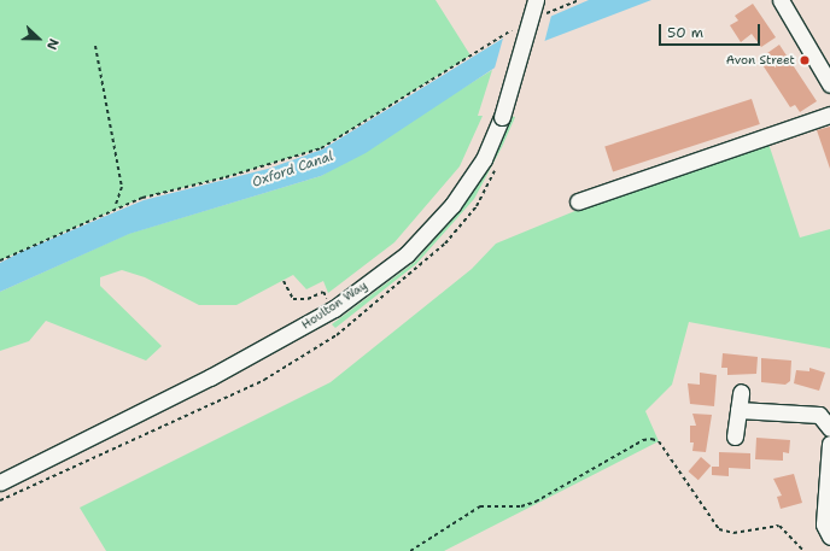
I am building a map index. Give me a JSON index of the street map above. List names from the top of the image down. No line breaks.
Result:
{"streets":{"street":["Houlton Way"]},"water":["Oxford Canal"],"places":["Avon Street"],"scale_bar":"50 m","north":"right"}
